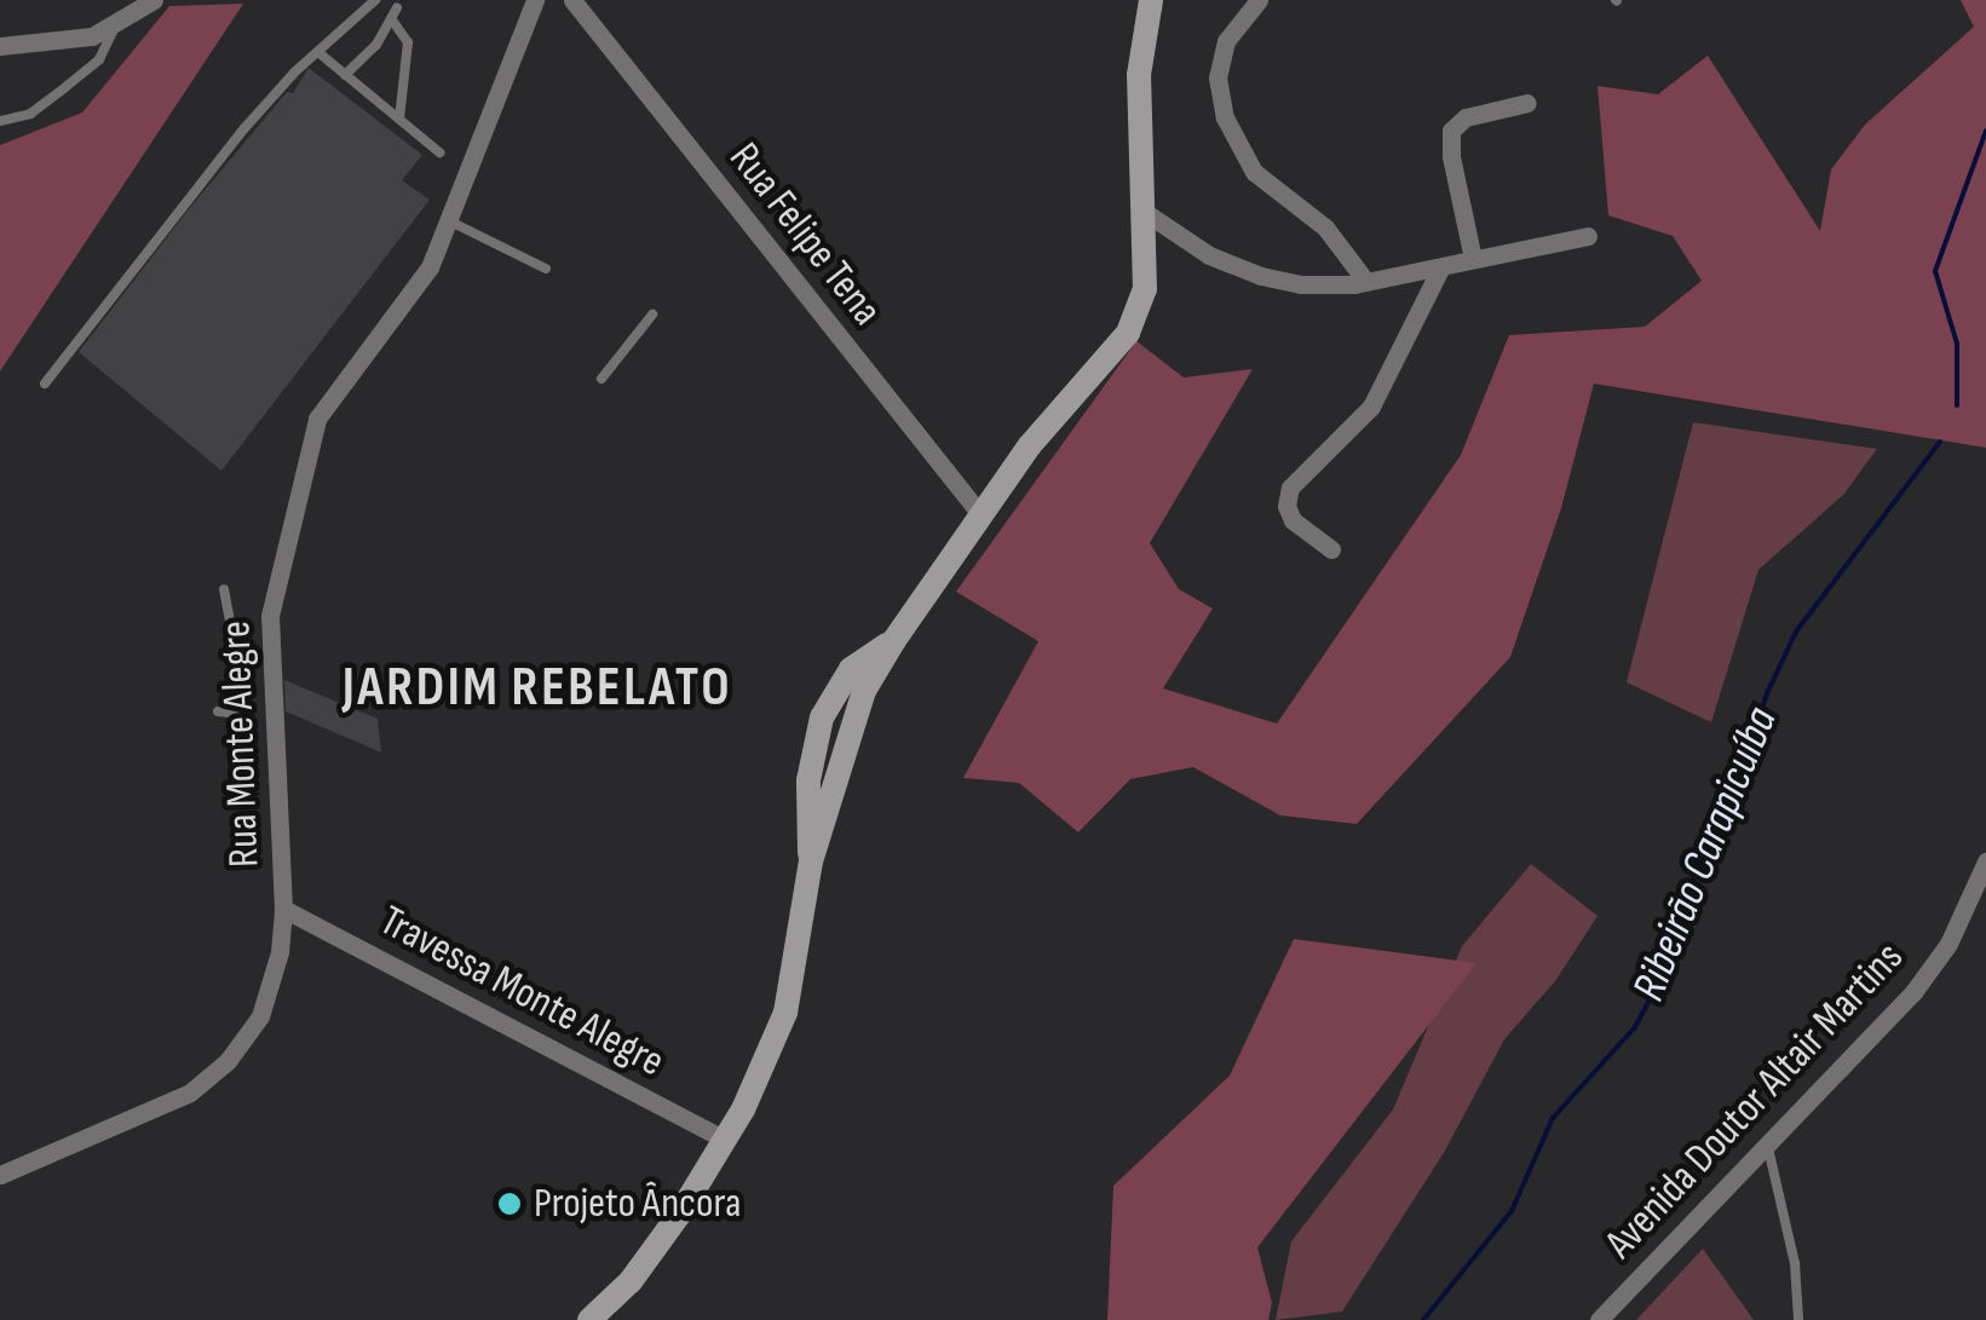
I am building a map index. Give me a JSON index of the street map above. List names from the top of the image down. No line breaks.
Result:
{"streets":{"street":["Rua Felipe Tena","Rua Monte Alegre","Travessa Monte Alegre","Avenida Doutor Altair Martins"]},"crossings":[["Rua Monte Alegre","Travessa Monte Alegre"]],"districts":["JARDIM REBELATO"],"water":["Ribeirão Carapicuíba"],"places":["Projeto Âncora"]}
